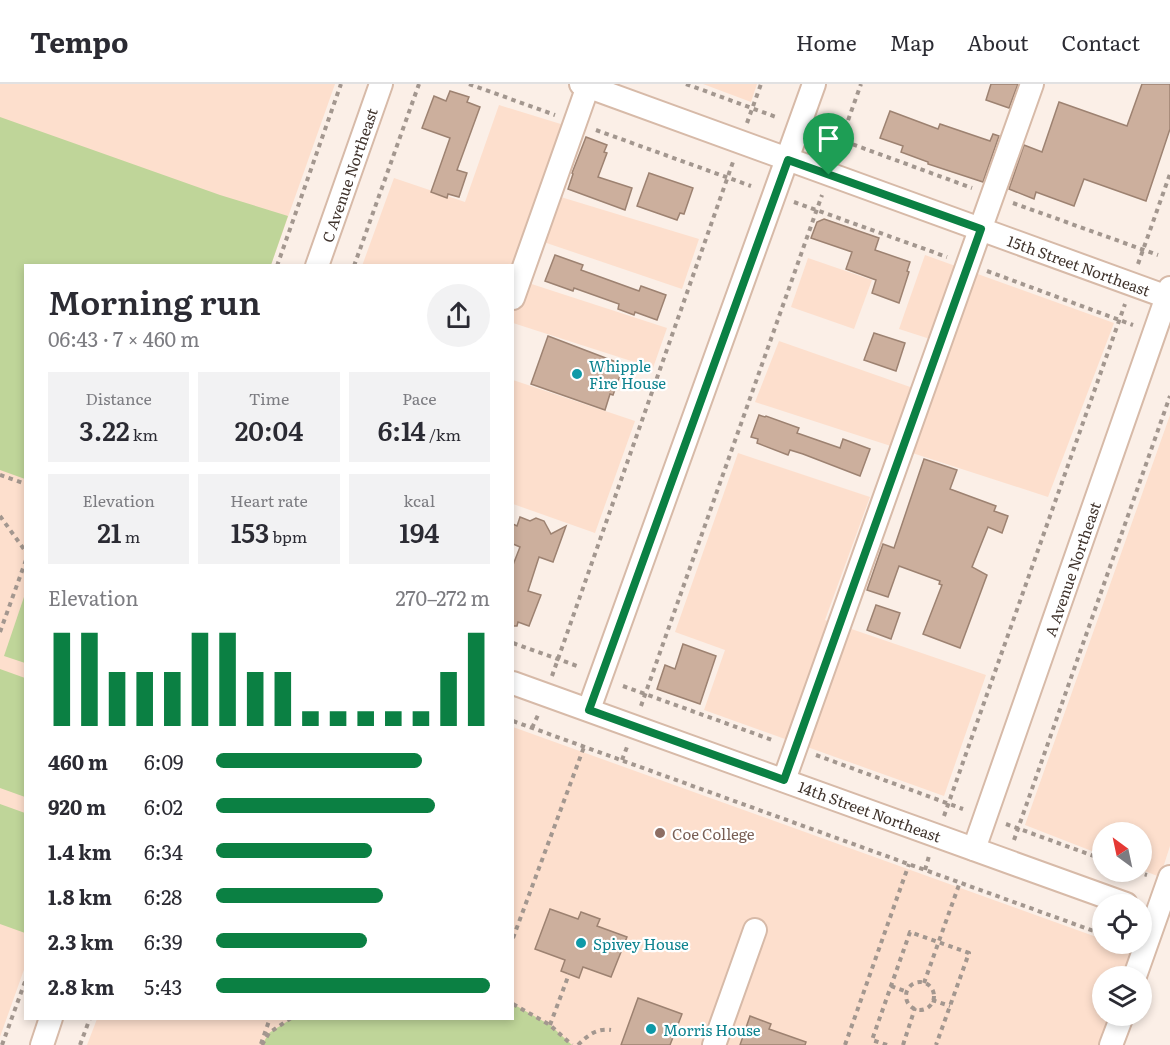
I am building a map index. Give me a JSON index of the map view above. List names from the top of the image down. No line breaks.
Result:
{"streets":{"street":["C Avenue Northeast","15th Street Northeast","A Avenue Northeast","14th Street Northeast"]},"crossings":[["15th Street Northeast","A Avenue Northeast"],["A Avenue Northeast","14th Street Northeast"]],"places":["Whipple Fire House","Coe College","Spivey House","Morris House"],"north":"top left","page":{"header":"Tempo","nav":["Home","Map","About","Contact"],"heading":["Morning run","06:43 · 7 × 460 m"],"stats":[["Distance","3.22 km"],["Time","20:04"],["Pace","6:14 /km"],["Elevation","21 m"],["Heart rate","153 bpm"],["kcal","194"]],"chart":["Elevation","270–272 m"],"list":[{"name":"460 m","note":"6:09"},{"name":"920 m","note":"6:02"},{"name":"1.4 km","note":"6:34"},{"name":"1.8 km","note":"6:28"},{"name":"2.3 km","note":"6:39"},{"name":"2.8 km","note":"5:43"}]}}
